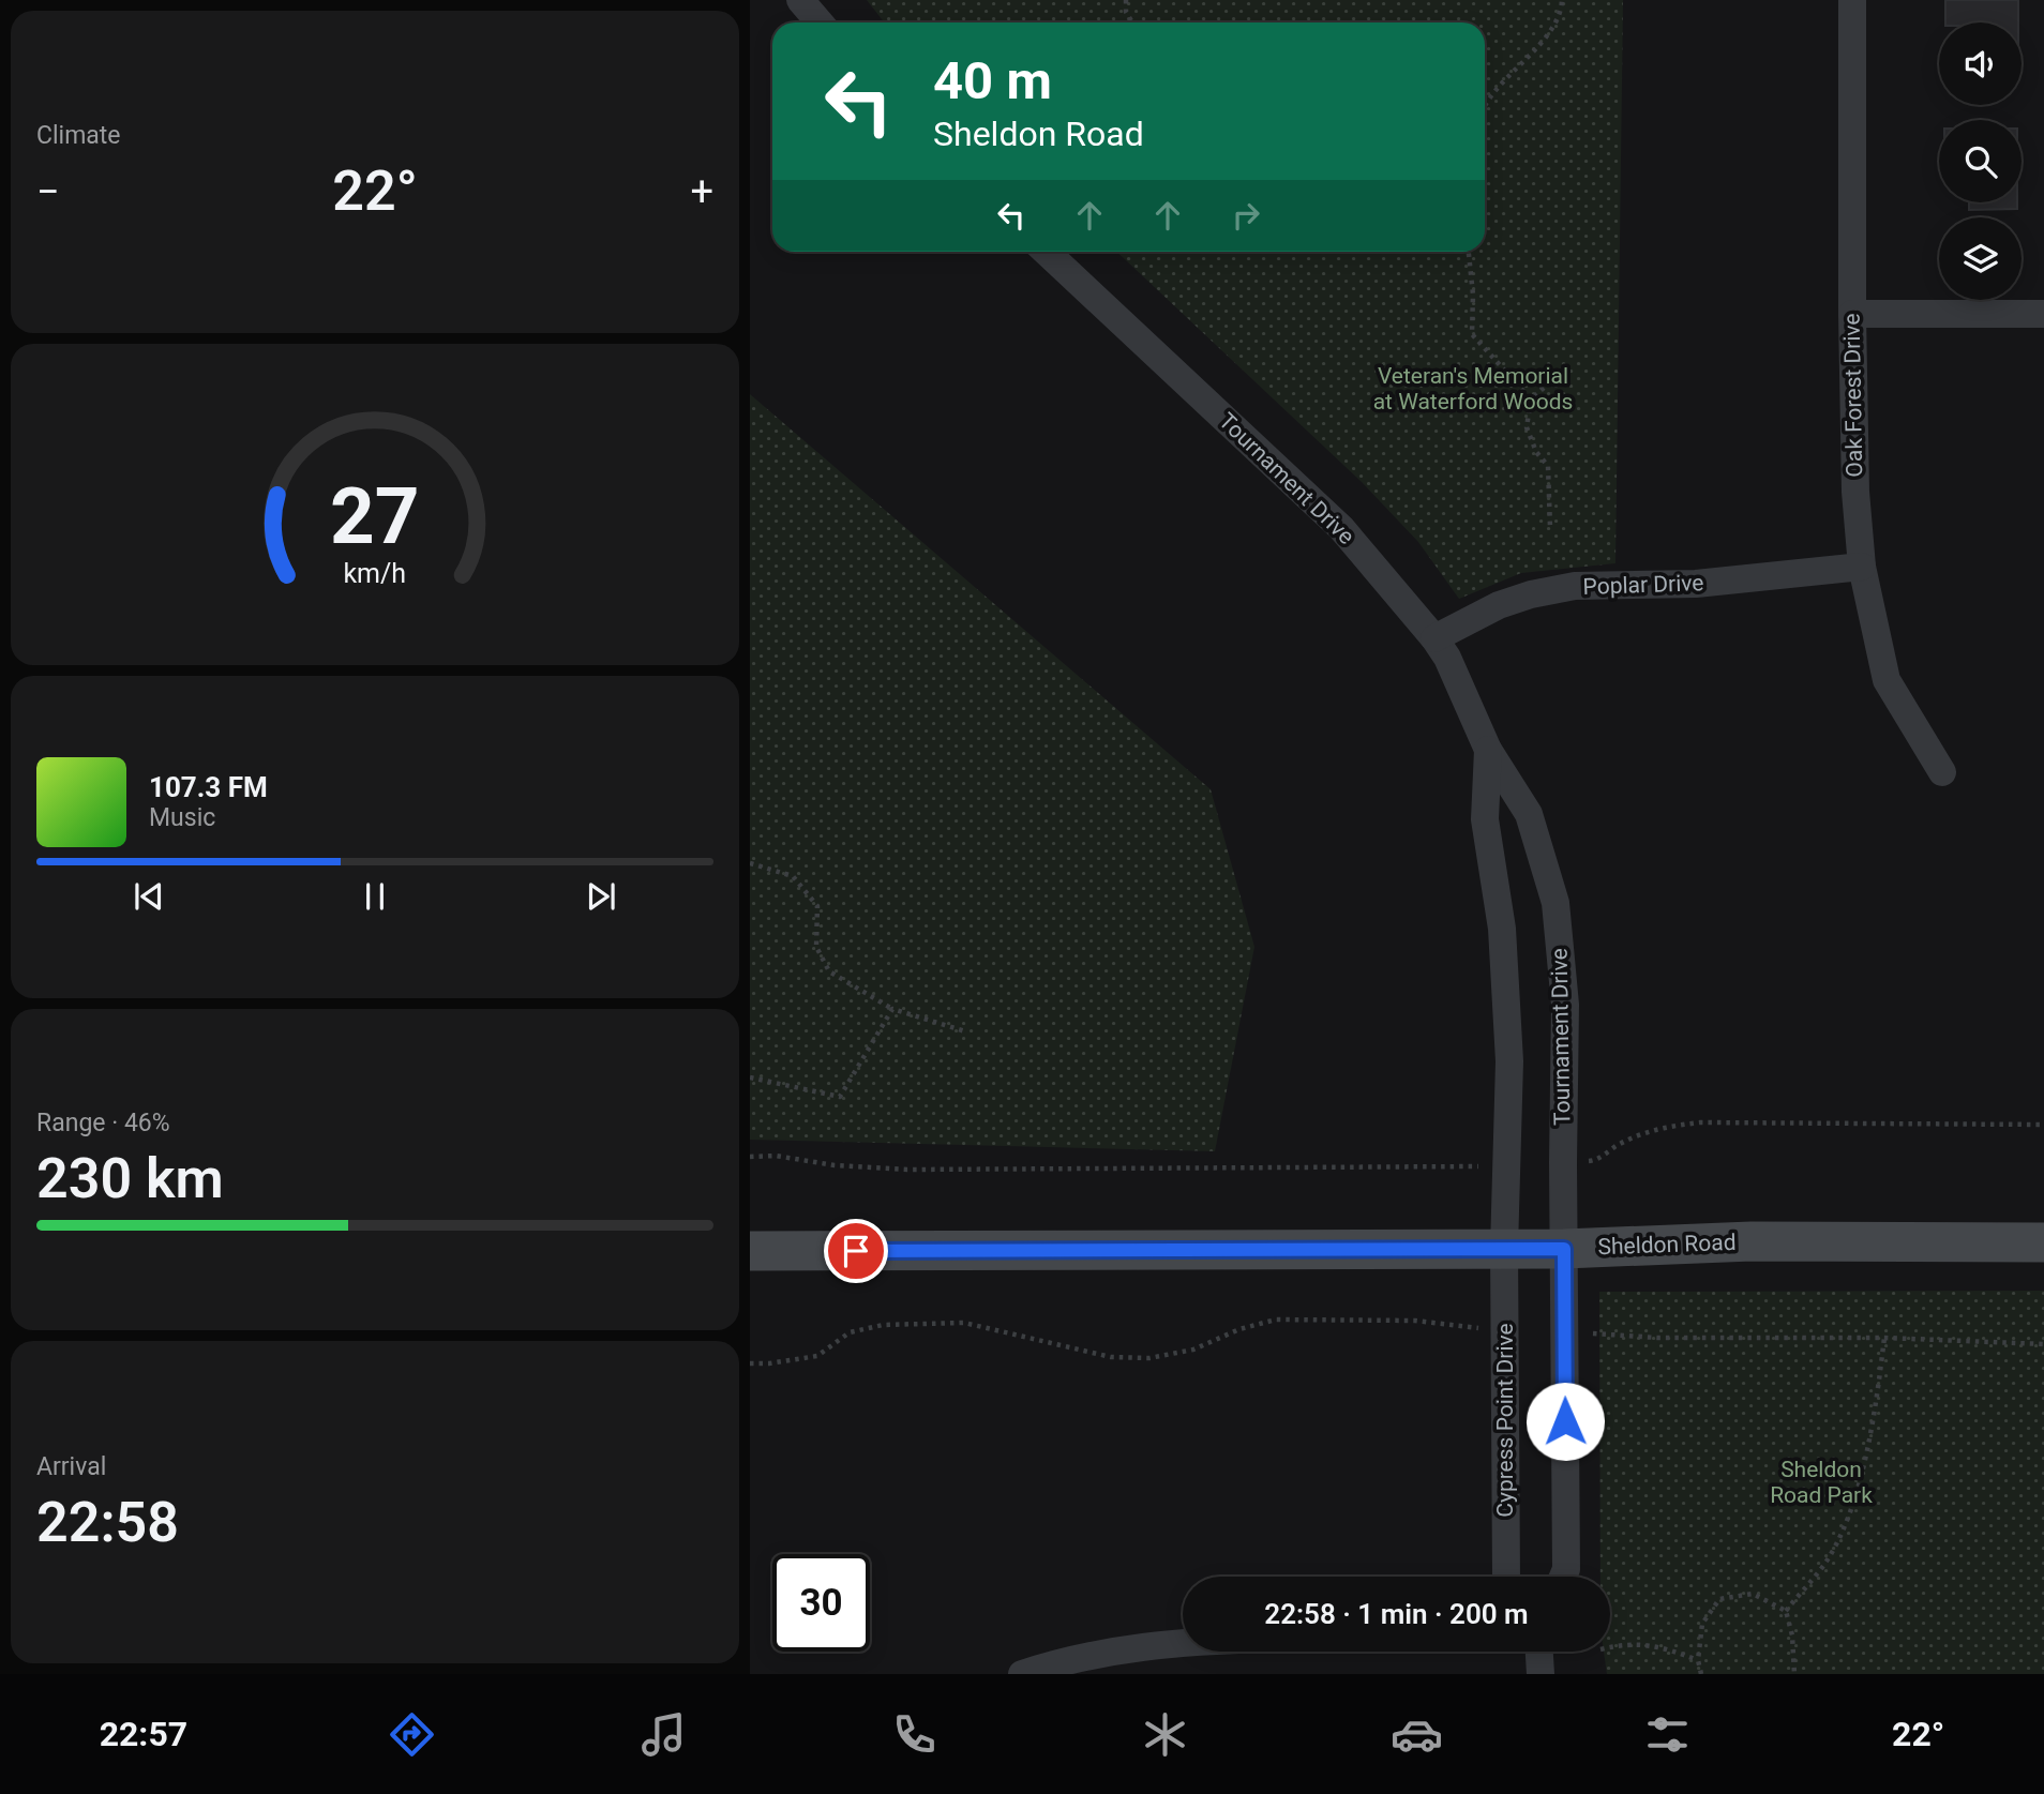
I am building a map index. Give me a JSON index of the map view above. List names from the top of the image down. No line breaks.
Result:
{"streets":{"main road":["Sheldon Road"],"street":["Oak Forest Drive","Tournament Drive","Poplar Drive","Cypress Point Drive"]},"crossings":[["Oak Forest Drive","Poplar Drive"],["Tournament Drive","Poplar Drive"],["Tournament Drive","Sheldon Road"],["Tournament Drive","Cypress Point Drive"],["Sheldon Road","Cypress Point Drive"]],"parks":["Veteran's Memorial at Waterford Woods","Sheldon Road Park"],"page":{"tile":["Climate",["Range · 46%","230 km"],["Arrival","22:58"]],"turn":["40 m","Sheldon Road"],"heat":["−","22°","+"],"song":["107.3 FM","Music"],"limit":"30","trip":"22:58 · 1 min · 200 m","tabs":["22:57","22°"],"gauge":["27","km/h"]}}
